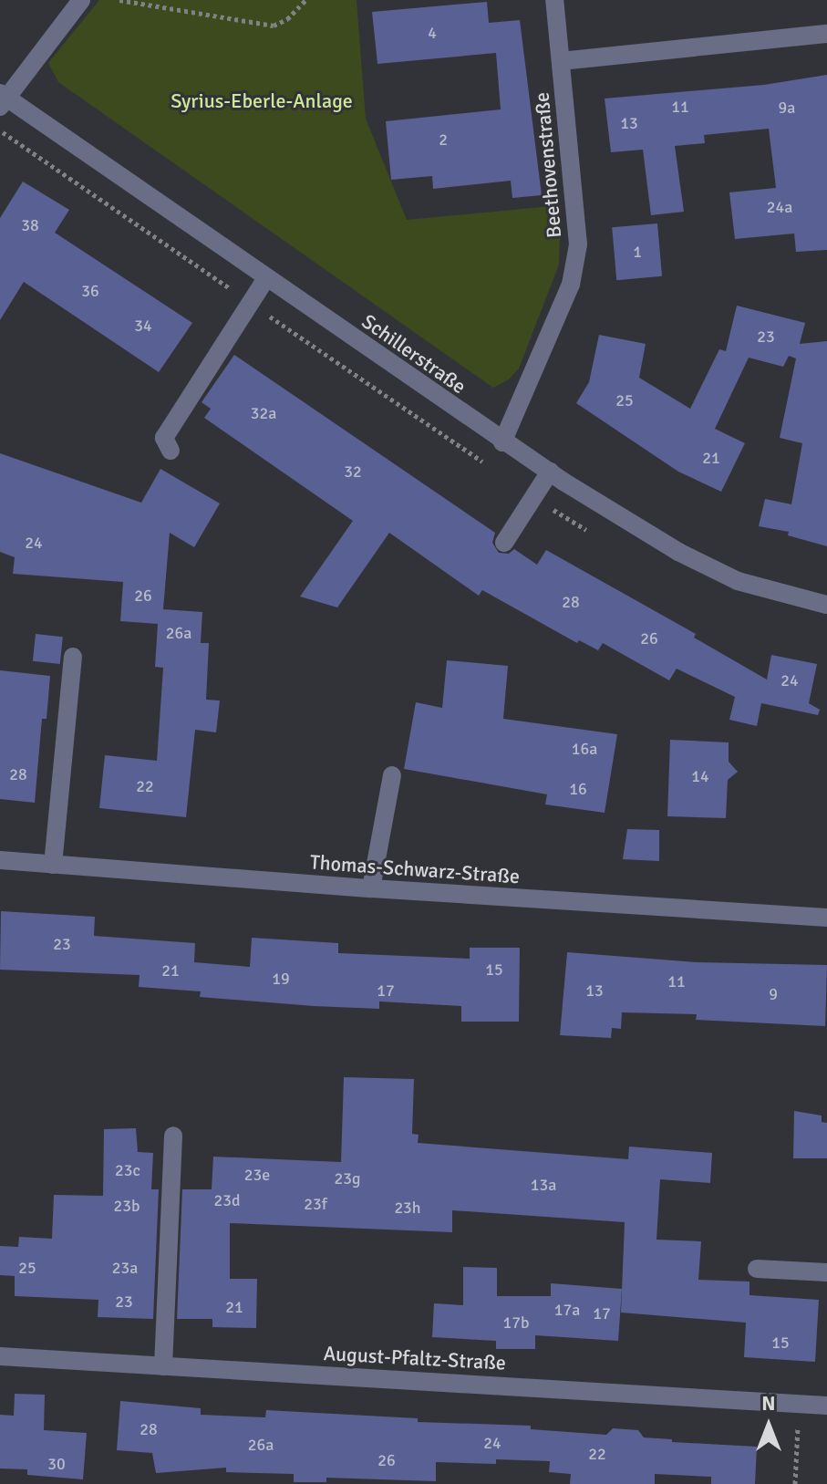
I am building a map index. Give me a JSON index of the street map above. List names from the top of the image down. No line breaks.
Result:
{"streets":{"street":["Beethovenstraße","Schillerstraße","Thomas-Schwarz-Straße","August-Pfaltz-Straße"]},"crossings":[["Beethovenstraße","Schillerstraße"]],"parks":["Syrius-Eberle-Anlage"],"house_numbers":["4","11","9a","13","2","24a","38","1","36","34","23","25","32a","21","32","24","26","28","26a","26","24","16a","28","14","22","16","23","15","21","19","11","17","13","9","23c","23e","23g","13a","23d","23f","23b","23h","25","23a","23","21","17a","17","17b","15","28","24","26a","22","26","30"],"north":"top"}
